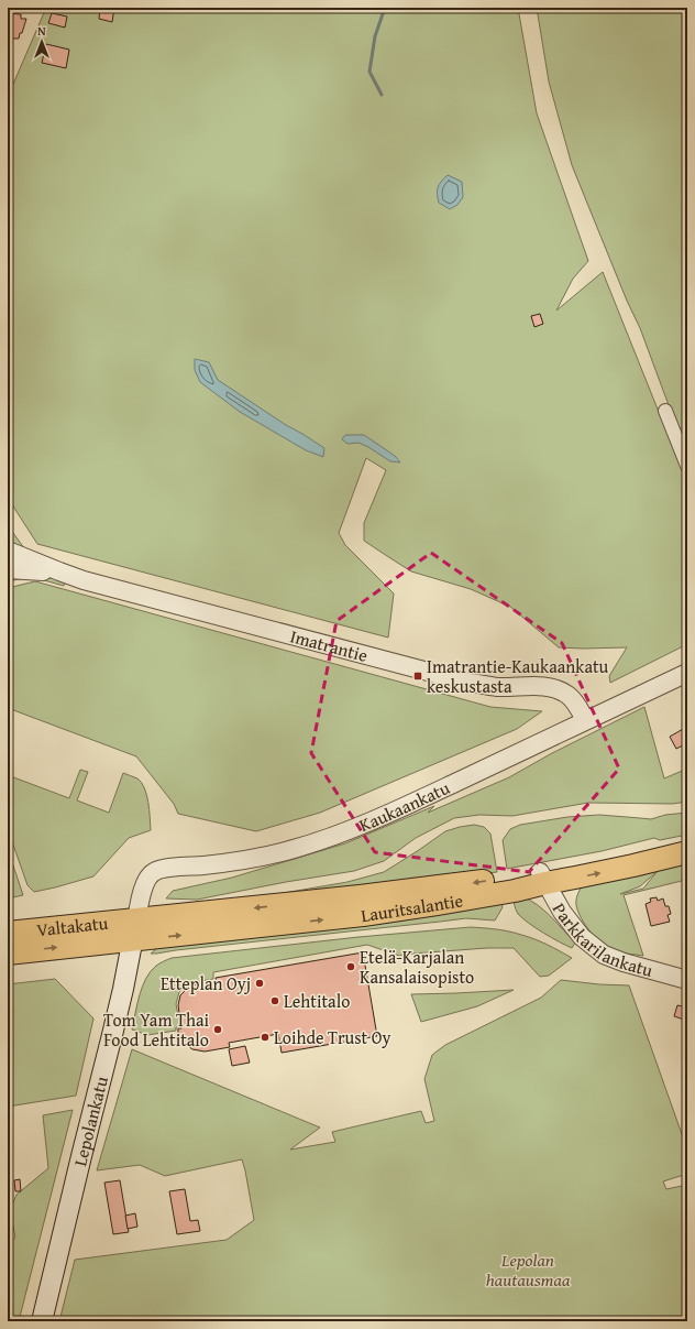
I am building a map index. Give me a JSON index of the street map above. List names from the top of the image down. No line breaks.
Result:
{"streets":{"main road":["Lauritsalantie","Valtakatu","Lepolankatu"],"street":["Imatrantie","Kaukaankatu","Parkkarilankatu"]},"crossings":[["Imatrantie","Kaukaankatu"],["Kaukaankatu","Lauritsalantie"],["Kaukaankatu","Valtakatu"],["Kaukaankatu","Lepolankatu"],["Lauritsalantie","Valtakatu"],["Lauritsalantie","Parkkarilankatu"],["Lauritsalantie","Lepolankatu"],["Valtakatu","Lepolankatu"]],"parks":["Lepolan hautausmaa"],"places":{"transit":["Imatrantie-Kaukaankatu keskustasta"],"other":["Etelä-Karjalan Kansalaisopisto","Etteplan Oyj","Lehtitalo","Tom Yam Thai Food Lehtitalo","Loihde Trust Oy"]},"north":"top"}
